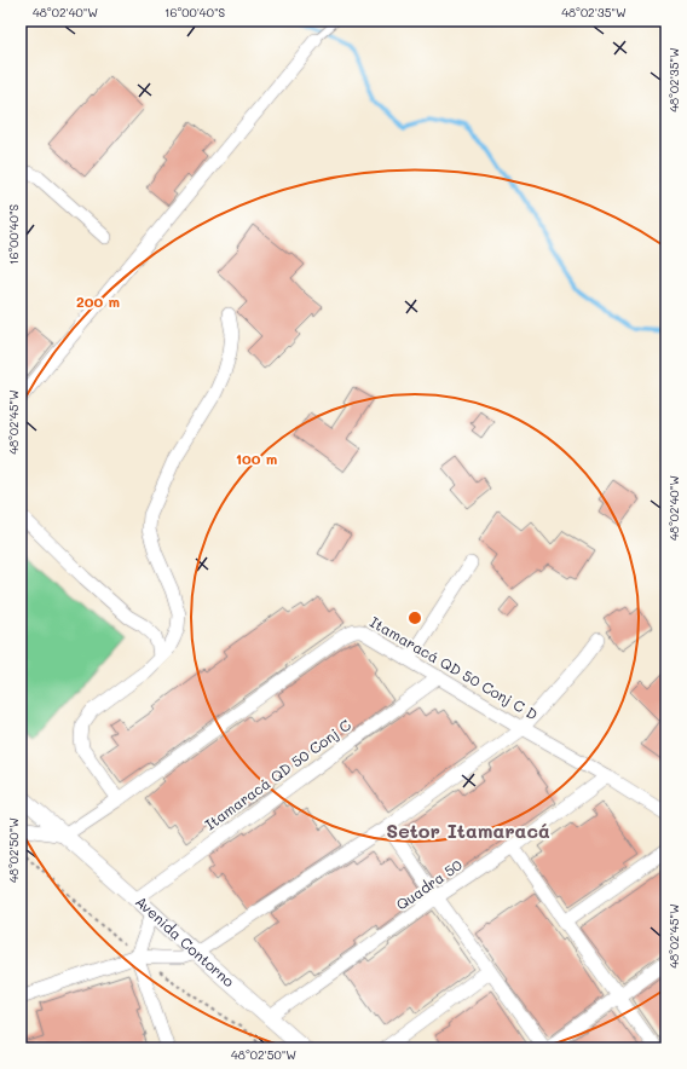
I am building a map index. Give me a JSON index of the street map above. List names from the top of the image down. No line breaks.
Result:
{"streets":{"street":["Itamaracá QD 50 Conj C D","Itamaracá QD 50 Conj C","Quadra 50","Avenida Contorno"]},"crossings":[["Itamaracá QD 50 Conj C D","Itamaracá QD 50 Conj C"],["Itamaracá QD 50 Conj C D","Quadra 50"],["Itamaracá QD 50 Conj C D","Avenida Contorno"],["Itamaracá QD 50 Conj C","Avenida Contorno"],["Quadra 50","Avenida Contorno"]],"districts":["Setor Itamaracá"],"coordinates":["48°02'40\"W","16°00'40\"S","48°02'35\"W","48°02'45\"W","48°02'50\"W"],"rings":["200 m","100 m"]}
